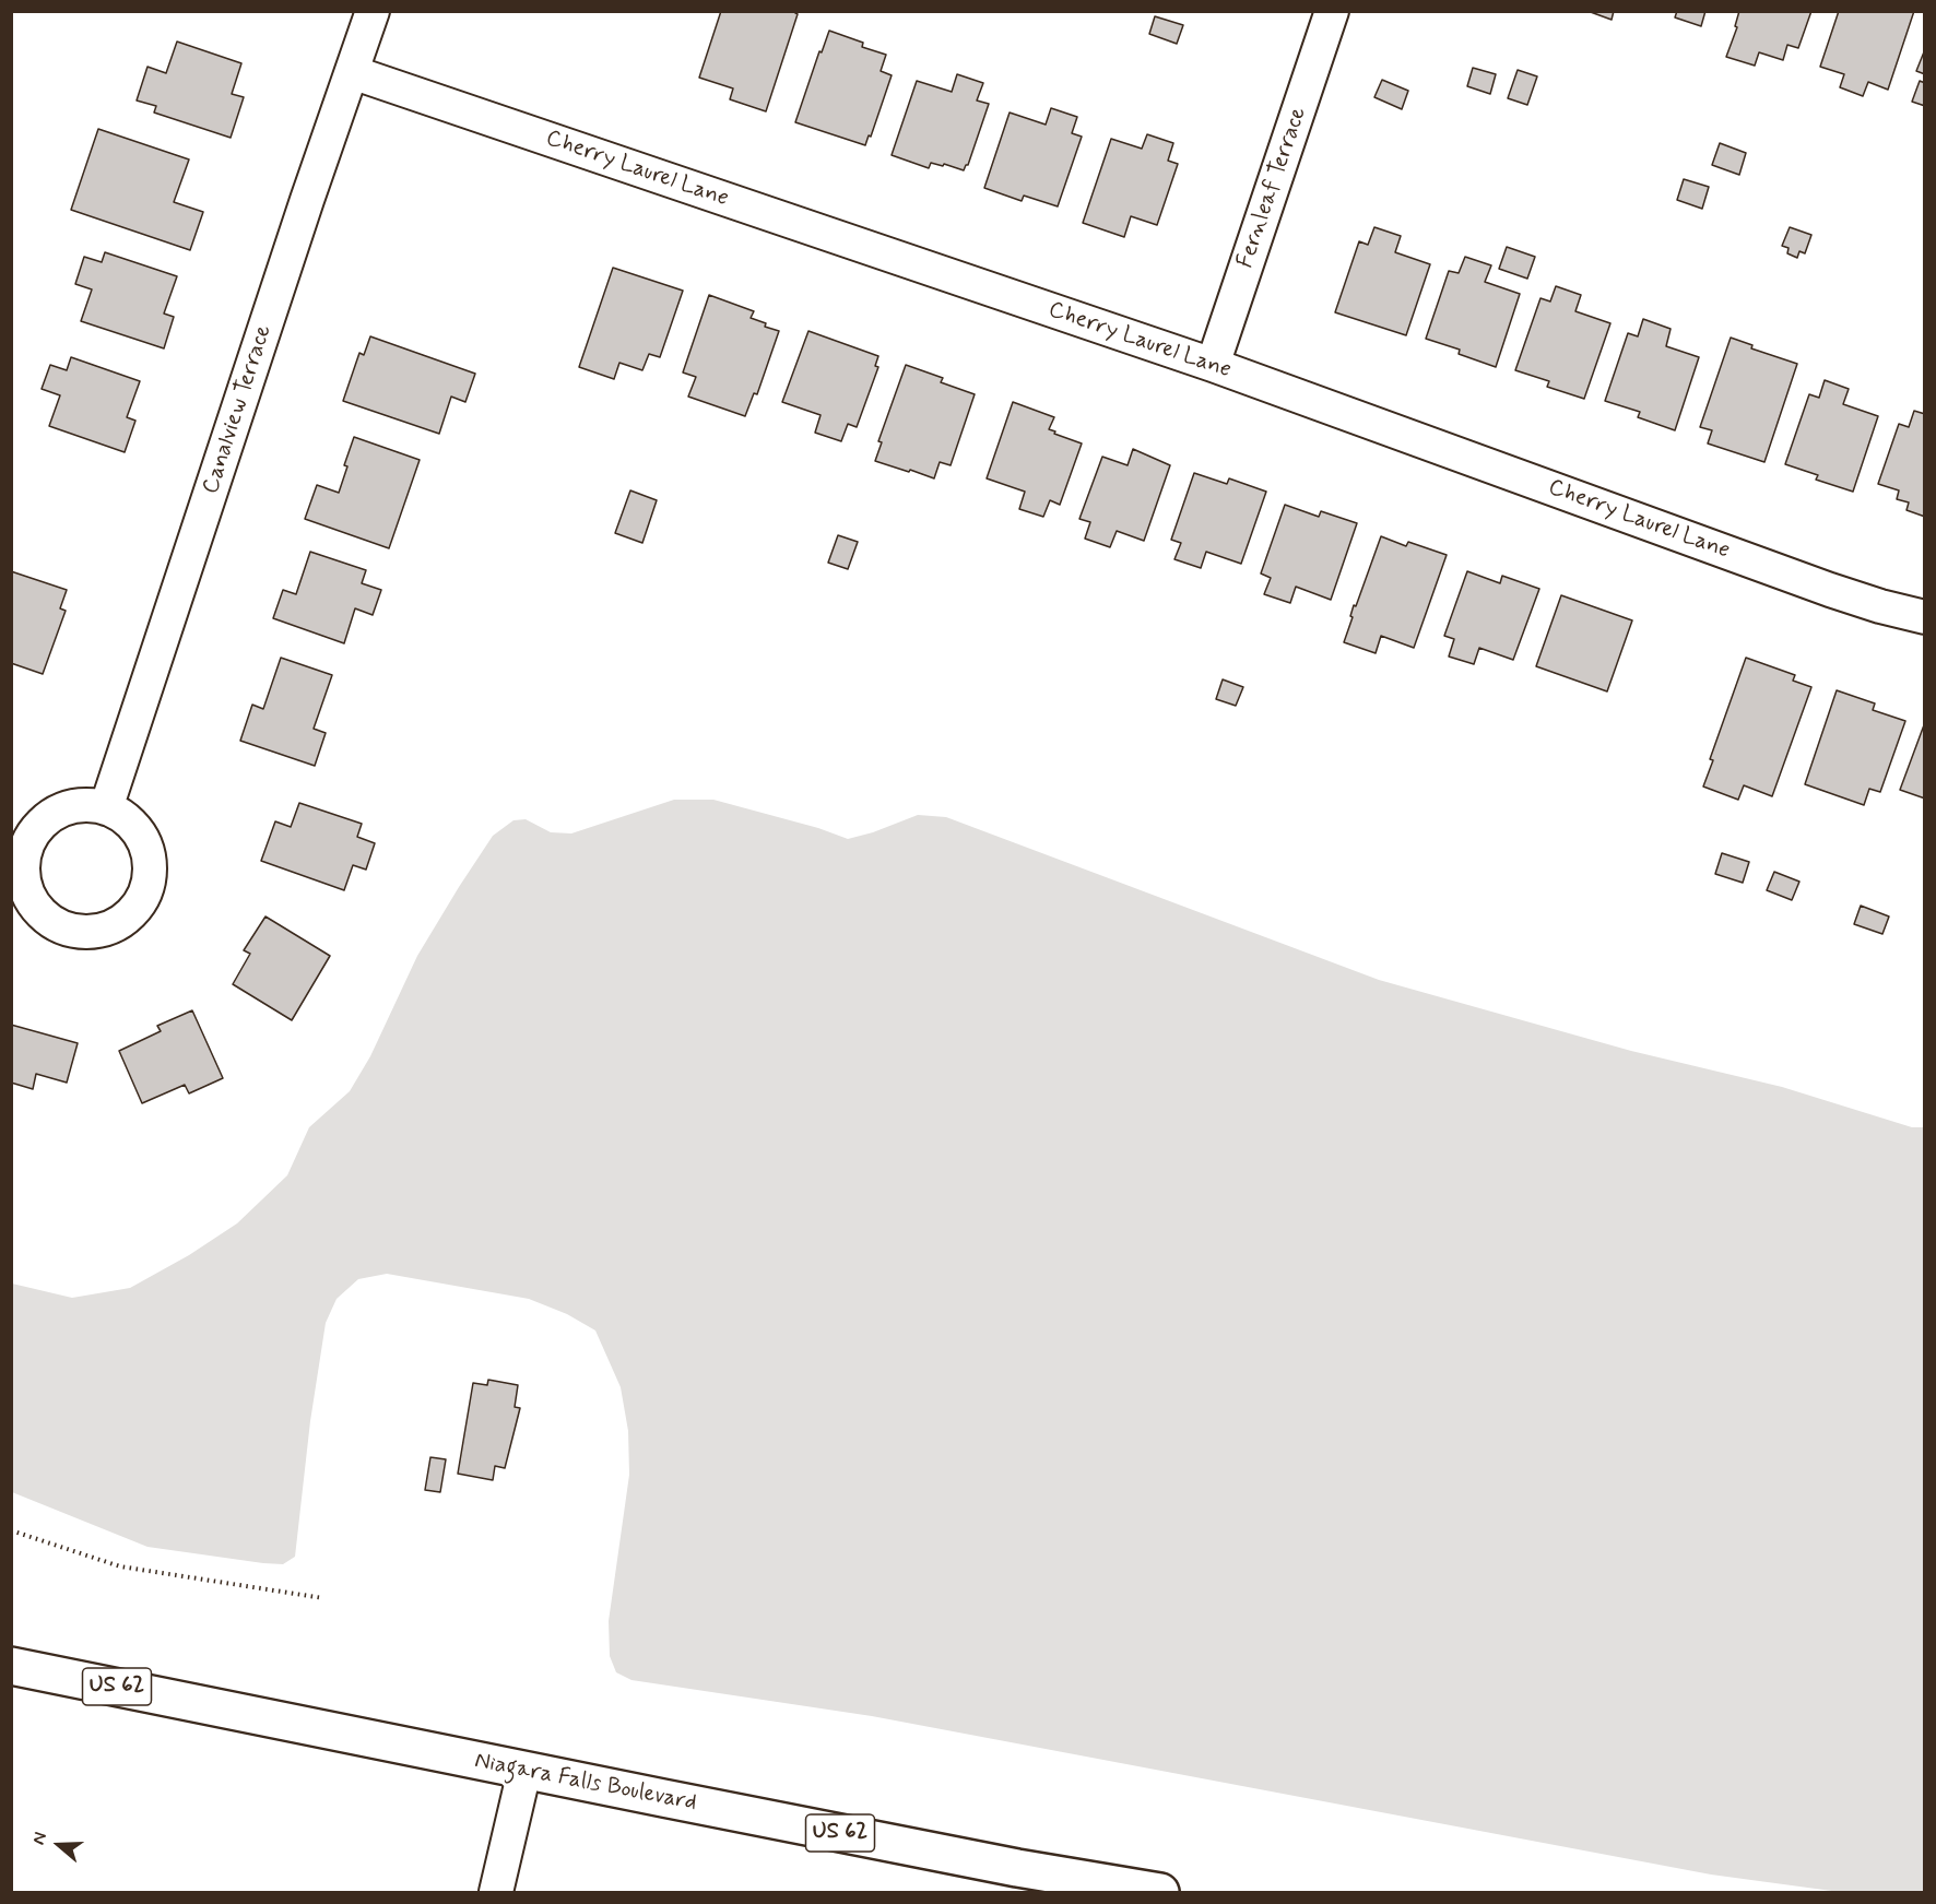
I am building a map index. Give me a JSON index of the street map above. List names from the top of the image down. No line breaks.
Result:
{"streets":{"main road":["US 62","Niagara Falls Boulevard"],"street":["Cherry Laurel Lane","Fernleaf Terrace","Canalview Terrace"]},"crossings":[["Cherry Laurel Lane","Fernleaf Terrace"],["Cherry Laurel Lane","Canalview Terrace"]],"north":"left"}
